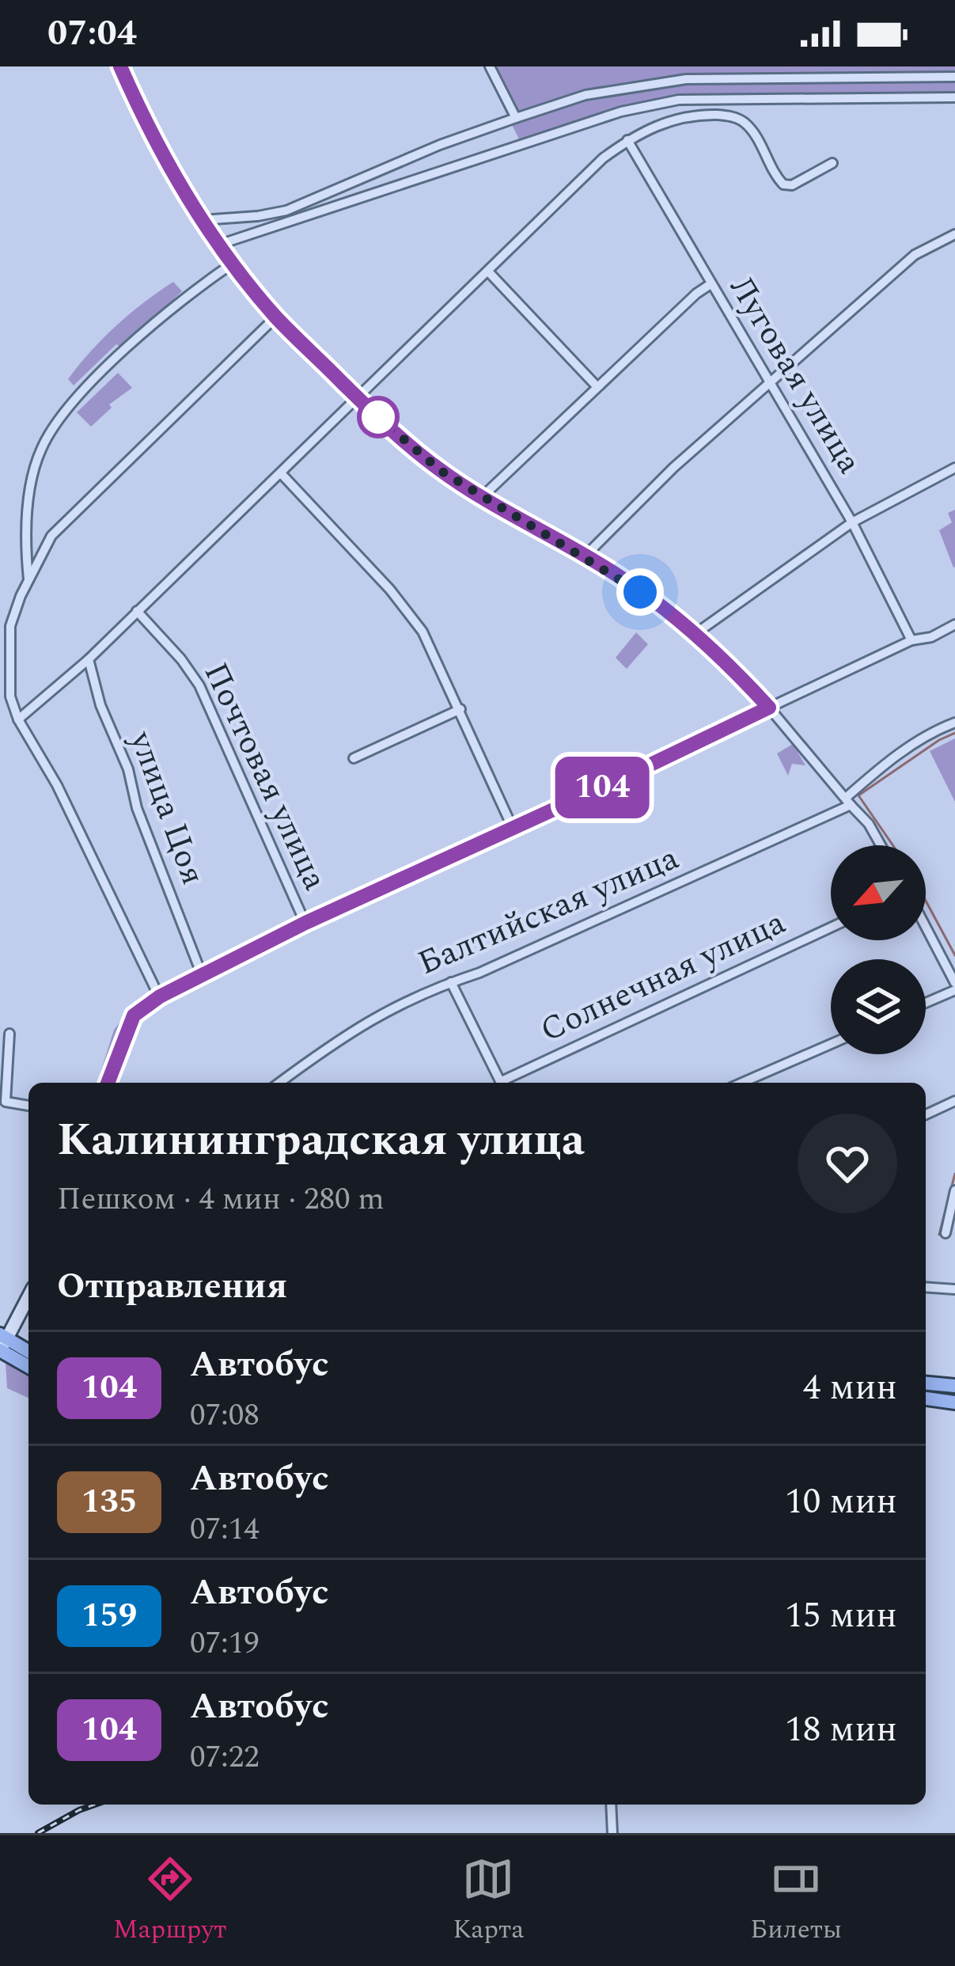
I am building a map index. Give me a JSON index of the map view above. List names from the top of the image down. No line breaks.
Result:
{"streets":{"street":["Луговая улица","Почтовая улица","улица Цоя","Балтийская улица","Солнечная улица"]},"lines":["bus line 104"],"north":"bottom left","page":{"status":"07:04","on_map":"104","heading":[["Калининградская улица","Пешком · 4 мин · 280 m"],"Отправления"],"list":[{"mark":"104","name":"Автобус","note":"07:08","value":"4 мин"},{"mark":"135","name":"Автобус","note":"07:14","value":"10 мин"},{"mark":"159","name":"Автобус","note":"07:19","value":"15 мин"},{"mark":"104","name":"Автобус","note":"07:22","value":"18 мин"}],"tabs":["Маршрут","Карта","Билеты"]}}
